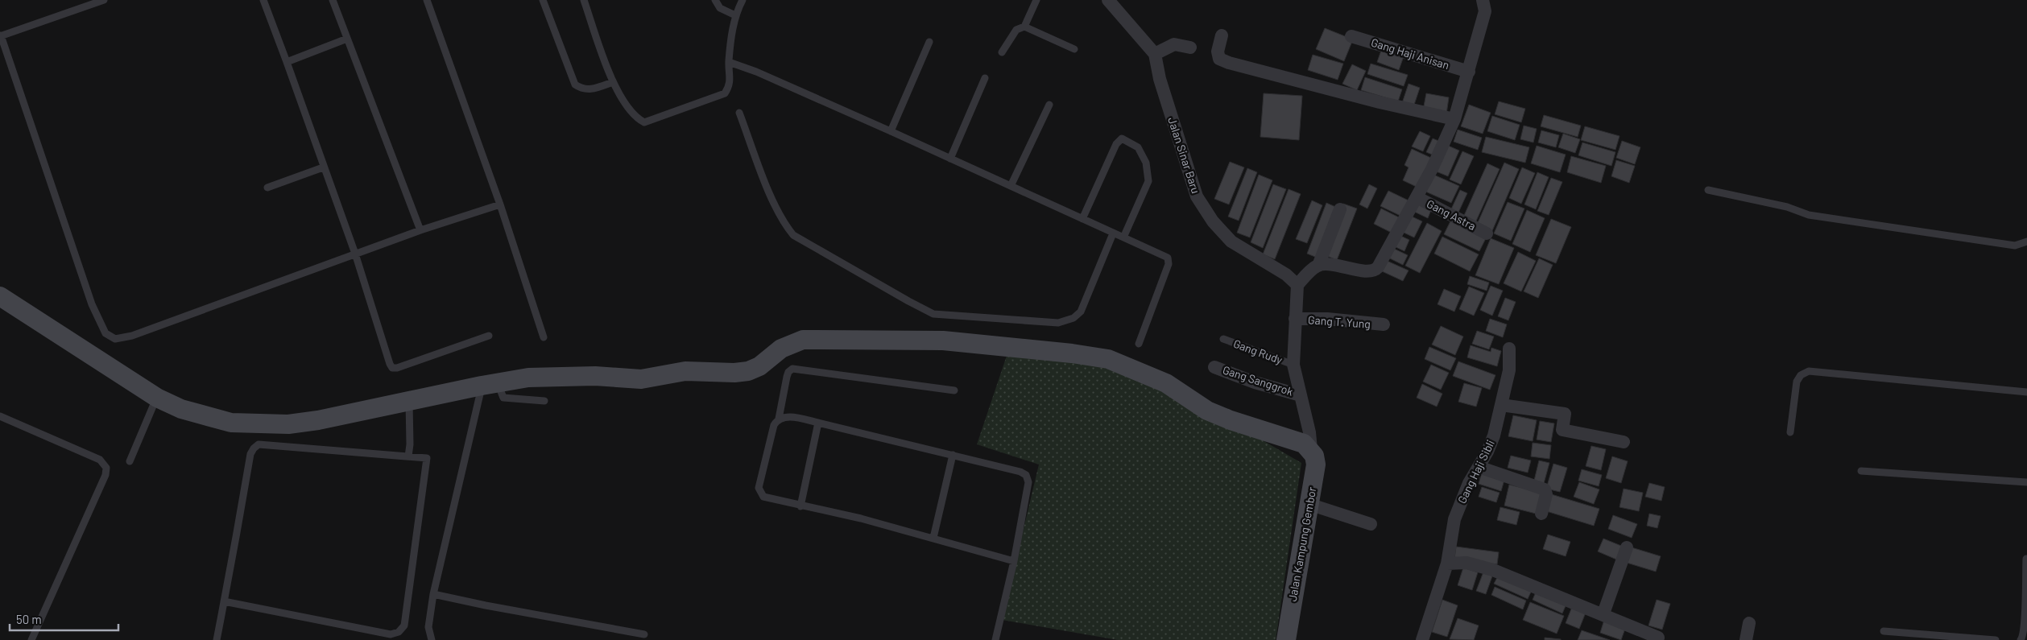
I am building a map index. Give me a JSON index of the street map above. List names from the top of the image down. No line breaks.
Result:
{"streets":{"street":["Gang Haji Anisan","Jalan Sinar Baru","Gang Astra","Gang T. Yung","Gang Sanggrok","Gang Haji Sibli","Jalan Kampung Gembor"],"lane":["Gang Rudy"]},"scale_bar":"50 m"}
